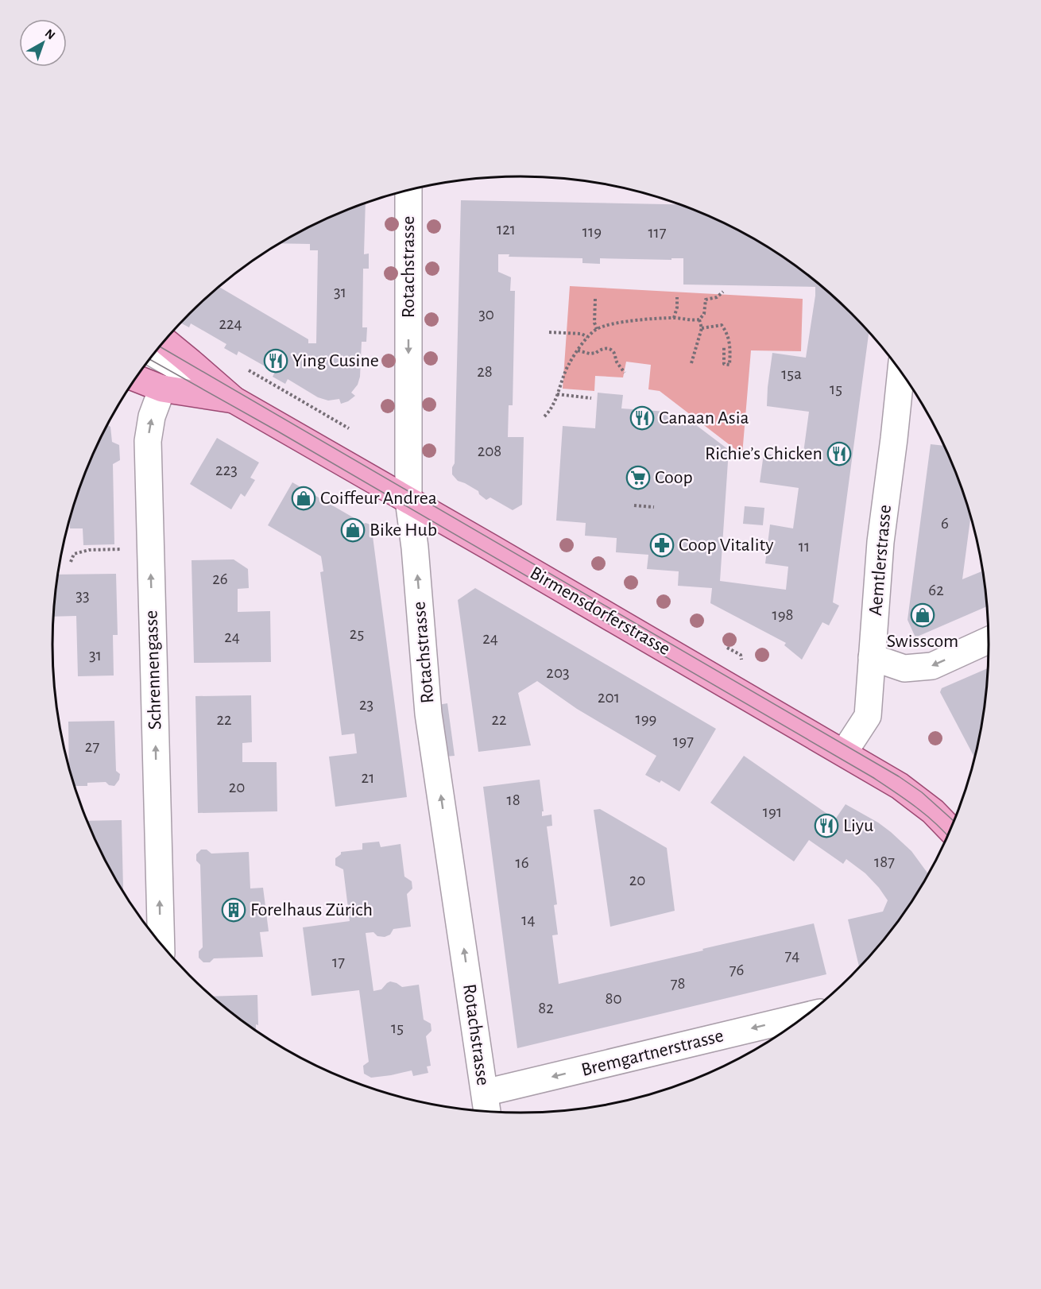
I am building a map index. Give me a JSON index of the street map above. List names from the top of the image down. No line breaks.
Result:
{"streets":{"main road":["Birmensdorferstrasse"],"street":["Rotachstrasse","Aemtlerstrasse","Schrennengasse","Bremgartnerstrasse"]},"crossings":[["Rotachstrasse","Birmensdorferstrasse"],["Rotachstrasse","Bremgartnerstrasse"],["Aemtlerstrasse","Birmensdorferstrasse"],["Birmensdorferstrasse","Schrennengasse"]],"one_way":["Schrennengasse","Bremgartnerstrasse"],"places":{"restaurant":["Ying Cusine","Canaan Asia","Richie’s Chicken","Liyu"],"supermarket":["Coop"],"shop":["Coiffeur Andrea","Bike Hub","Swisscom"],"pharmacy":["Coop Vitality"],"building":["Forelhaus Zürich"]},"house_numbers":["121","119","117","31","30","224","28","15a","15","208","223","6","11","26","62","33","198","25","24","24","31","203","201","23","199","22","22","197","27","21","20","18","191","187","16","20","14","74","17","76","78","80","82","15"],"north":"top right"}
